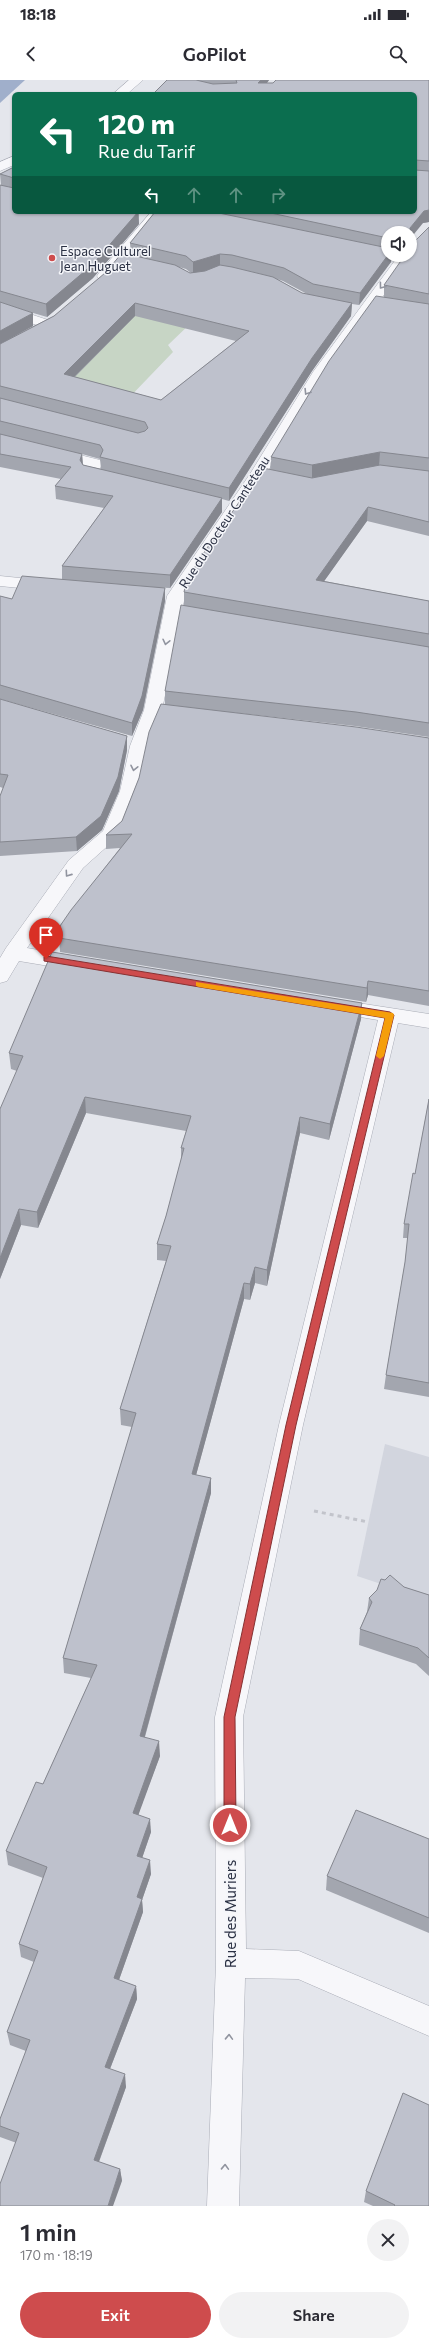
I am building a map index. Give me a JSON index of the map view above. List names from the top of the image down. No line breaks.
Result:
{"streets":{"street":["Rue du Docteur Canteteau","Rue des Muriers"]},"one_way":["Rue du Docteur Canteteau"],"places":["Espace Culturel Jean Huguet"],"page":{"status":"18:18","header":"GoPilot","turn":["120 m","Rue du Tarif"],"heading":["1 min","170 m · 18:19"],"buttons":["Exit","Share"]}}
